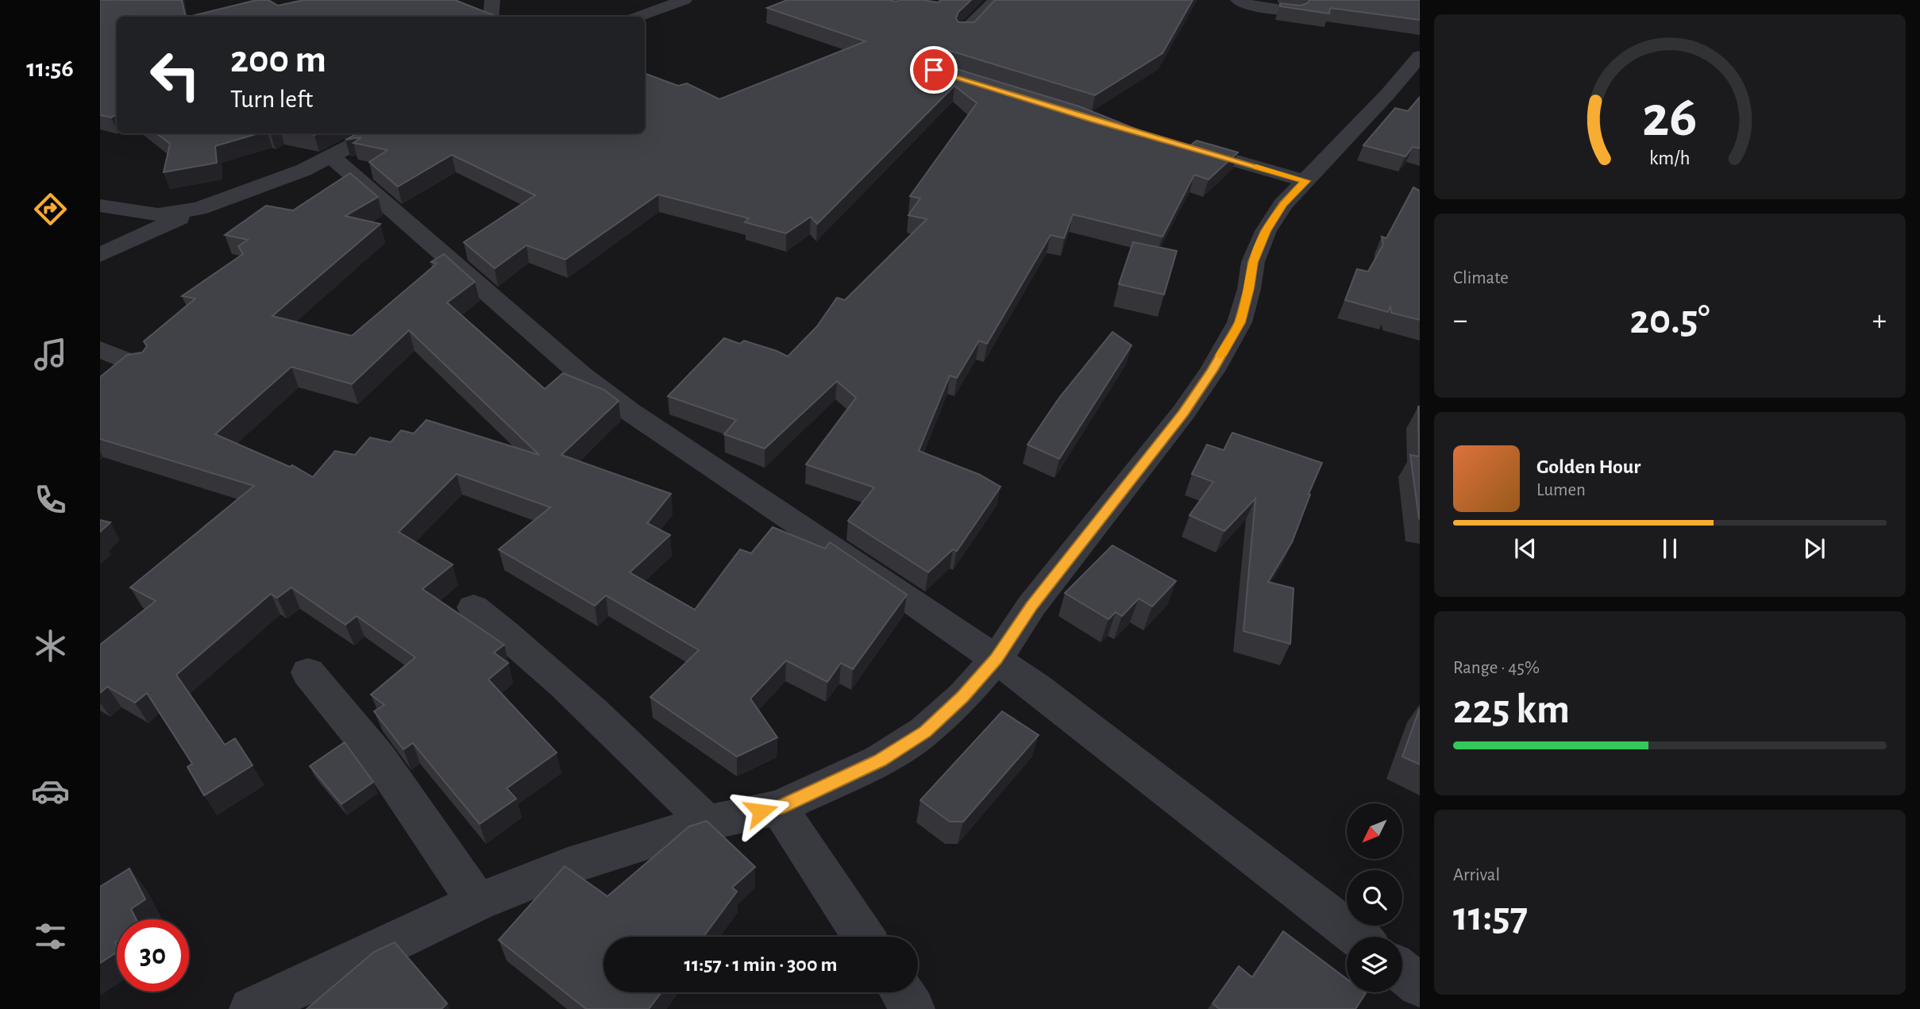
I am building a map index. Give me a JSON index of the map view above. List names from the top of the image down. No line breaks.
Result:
{"north":"bottom left","page":{"tabs":"11:56","turn":["200 m","Turn left"],"tile":["Climate",["Range · 45%","225 km"],["Arrival","11:57"]],"heat":["−","20.5°","+"],"song":["Golden Hour","Lumen"],"limit":"30","trip":"11:57 · 1 min · 300 m","gauge":["26","km/h"]}}
